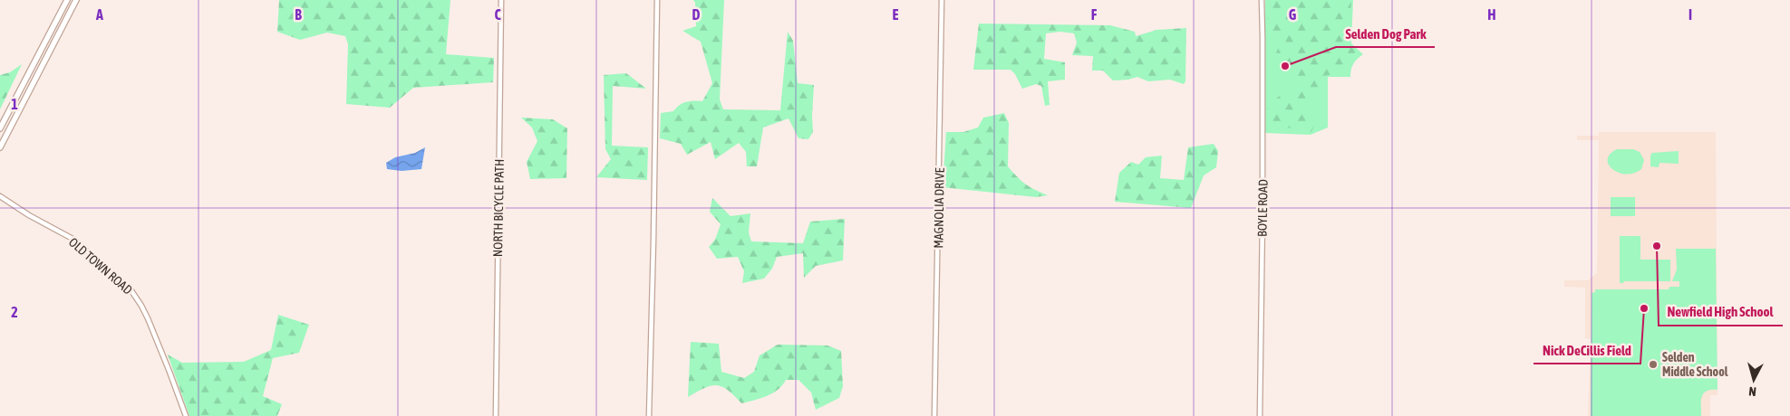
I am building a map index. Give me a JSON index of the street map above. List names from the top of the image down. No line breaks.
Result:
{"streets":{"street":["NORTH BICYCLE PATH","MAGNOLIA DRIVE","BOYLE ROAD","OLD TOWN ROAD"]},"places":["Selden Dog Park","Newfield High School","Nick DeCillis Field","Selden Middle School"],"north":"bottom","grid":{"columns":["A","B","C","D","E","F","G","H","I"],"rows":["1","2"]}}
